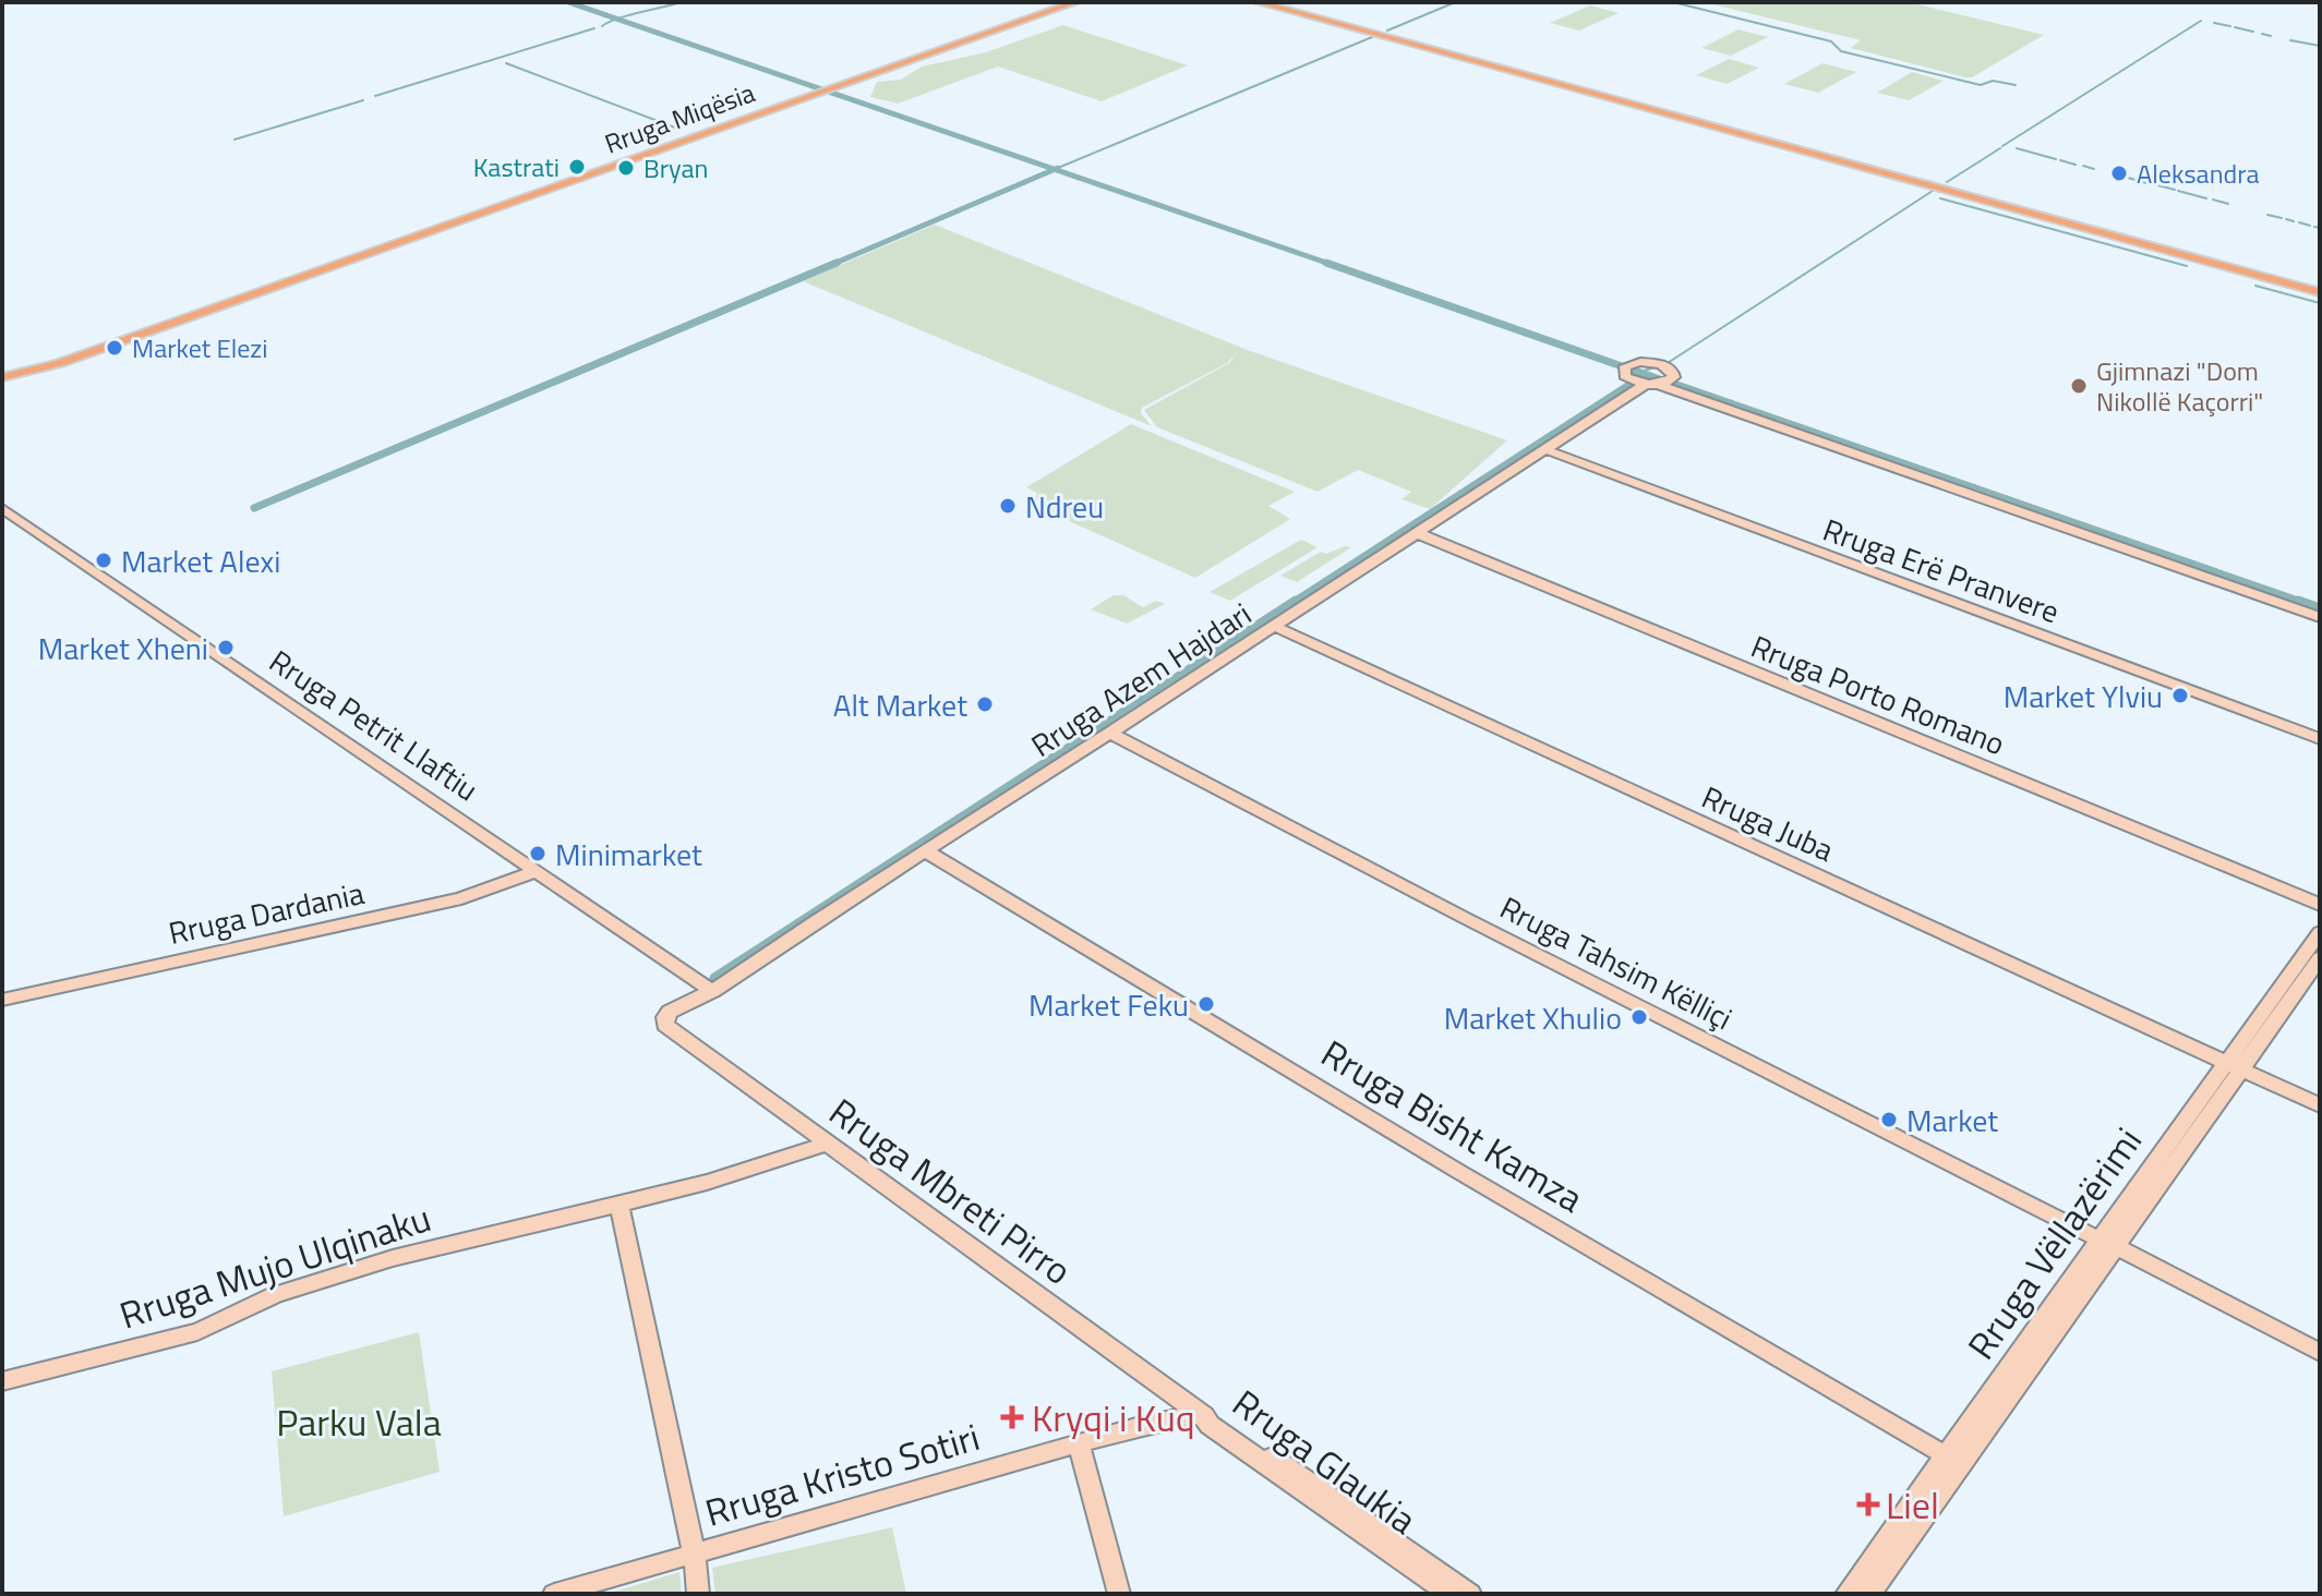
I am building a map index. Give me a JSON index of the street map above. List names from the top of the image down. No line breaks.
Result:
{"streets":{"main road":["Rruga Miqësia"],"street":["Rruga Erë Pranvere","Rruga Azem Hajdari","Rruga Porto Romano","Rruga Petrit Llaftiu","Rruga Juba","Rruga Dardania","Rruga Tahsim Këlliçi","Rruga Bisht Kamza","Rruga Mbreti Pirro","Rruga Vëllazërimi","Rruga Mujo Ulqinaku","Rruga Glaukia","Rruga Kristo Sotiri"]},"crossings":[["Rruga Erë Pranvere","Rruga Azem Hajdari"],["Rruga Azem Hajdari","Rruga Porto Romano"],["Rruga Azem Hajdari","Rruga Petrit Llaftiu"],["Rruga Azem Hajdari","Rruga Juba"],["Rruga Azem Hajdari","Rruga Tahsim Këlliçi"],["Rruga Azem Hajdari","Rruga Bisht Kamza"],["Rruga Azem Hajdari","Rruga Mbreti Pirro"],["Rruga Petrit Llaftiu","Rruga Dardania"],["Rruga Juba","Rruga Vëllazërimi"],["Rruga Tahsim Këlliçi","Rruga Vëllazërimi"],["Rruga Bisht Kamza","Rruga Vëllazërimi"],["Rruga Mbreti Pirro","Rruga Mujo Ulqinaku"],["Rruga Mbreti Pirro","Rruga Glaukia"],["Rruga Mbreti Pirro","Rruga Kristo Sotiri"],["Rruga Glaukia","Rruga Kristo Sotiri"]],"parks":["Parku Vala"],"places":{"other":["Kastrati","Bryan","Aleksandra","Market Elezi","Gjimnazi \"Dom Nikollë Kaçorri\"","Ndreu","Market Alexi","Market Xheni","Market Ylviu","Alt Market","Minimarket","Market Feku","Market Xhulio","Market"],"health":["Kryqi i Kuq","Liel"]}}
